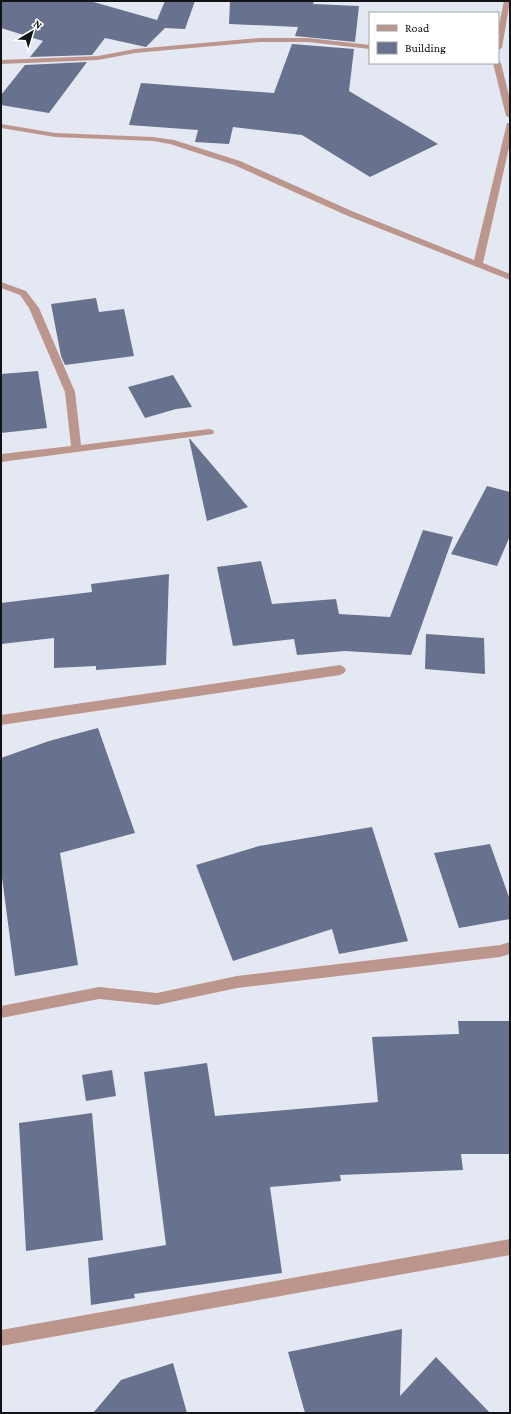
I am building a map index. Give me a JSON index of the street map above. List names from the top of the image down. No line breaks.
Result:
{"legend":["Road","Building"],"north":"top right"}
